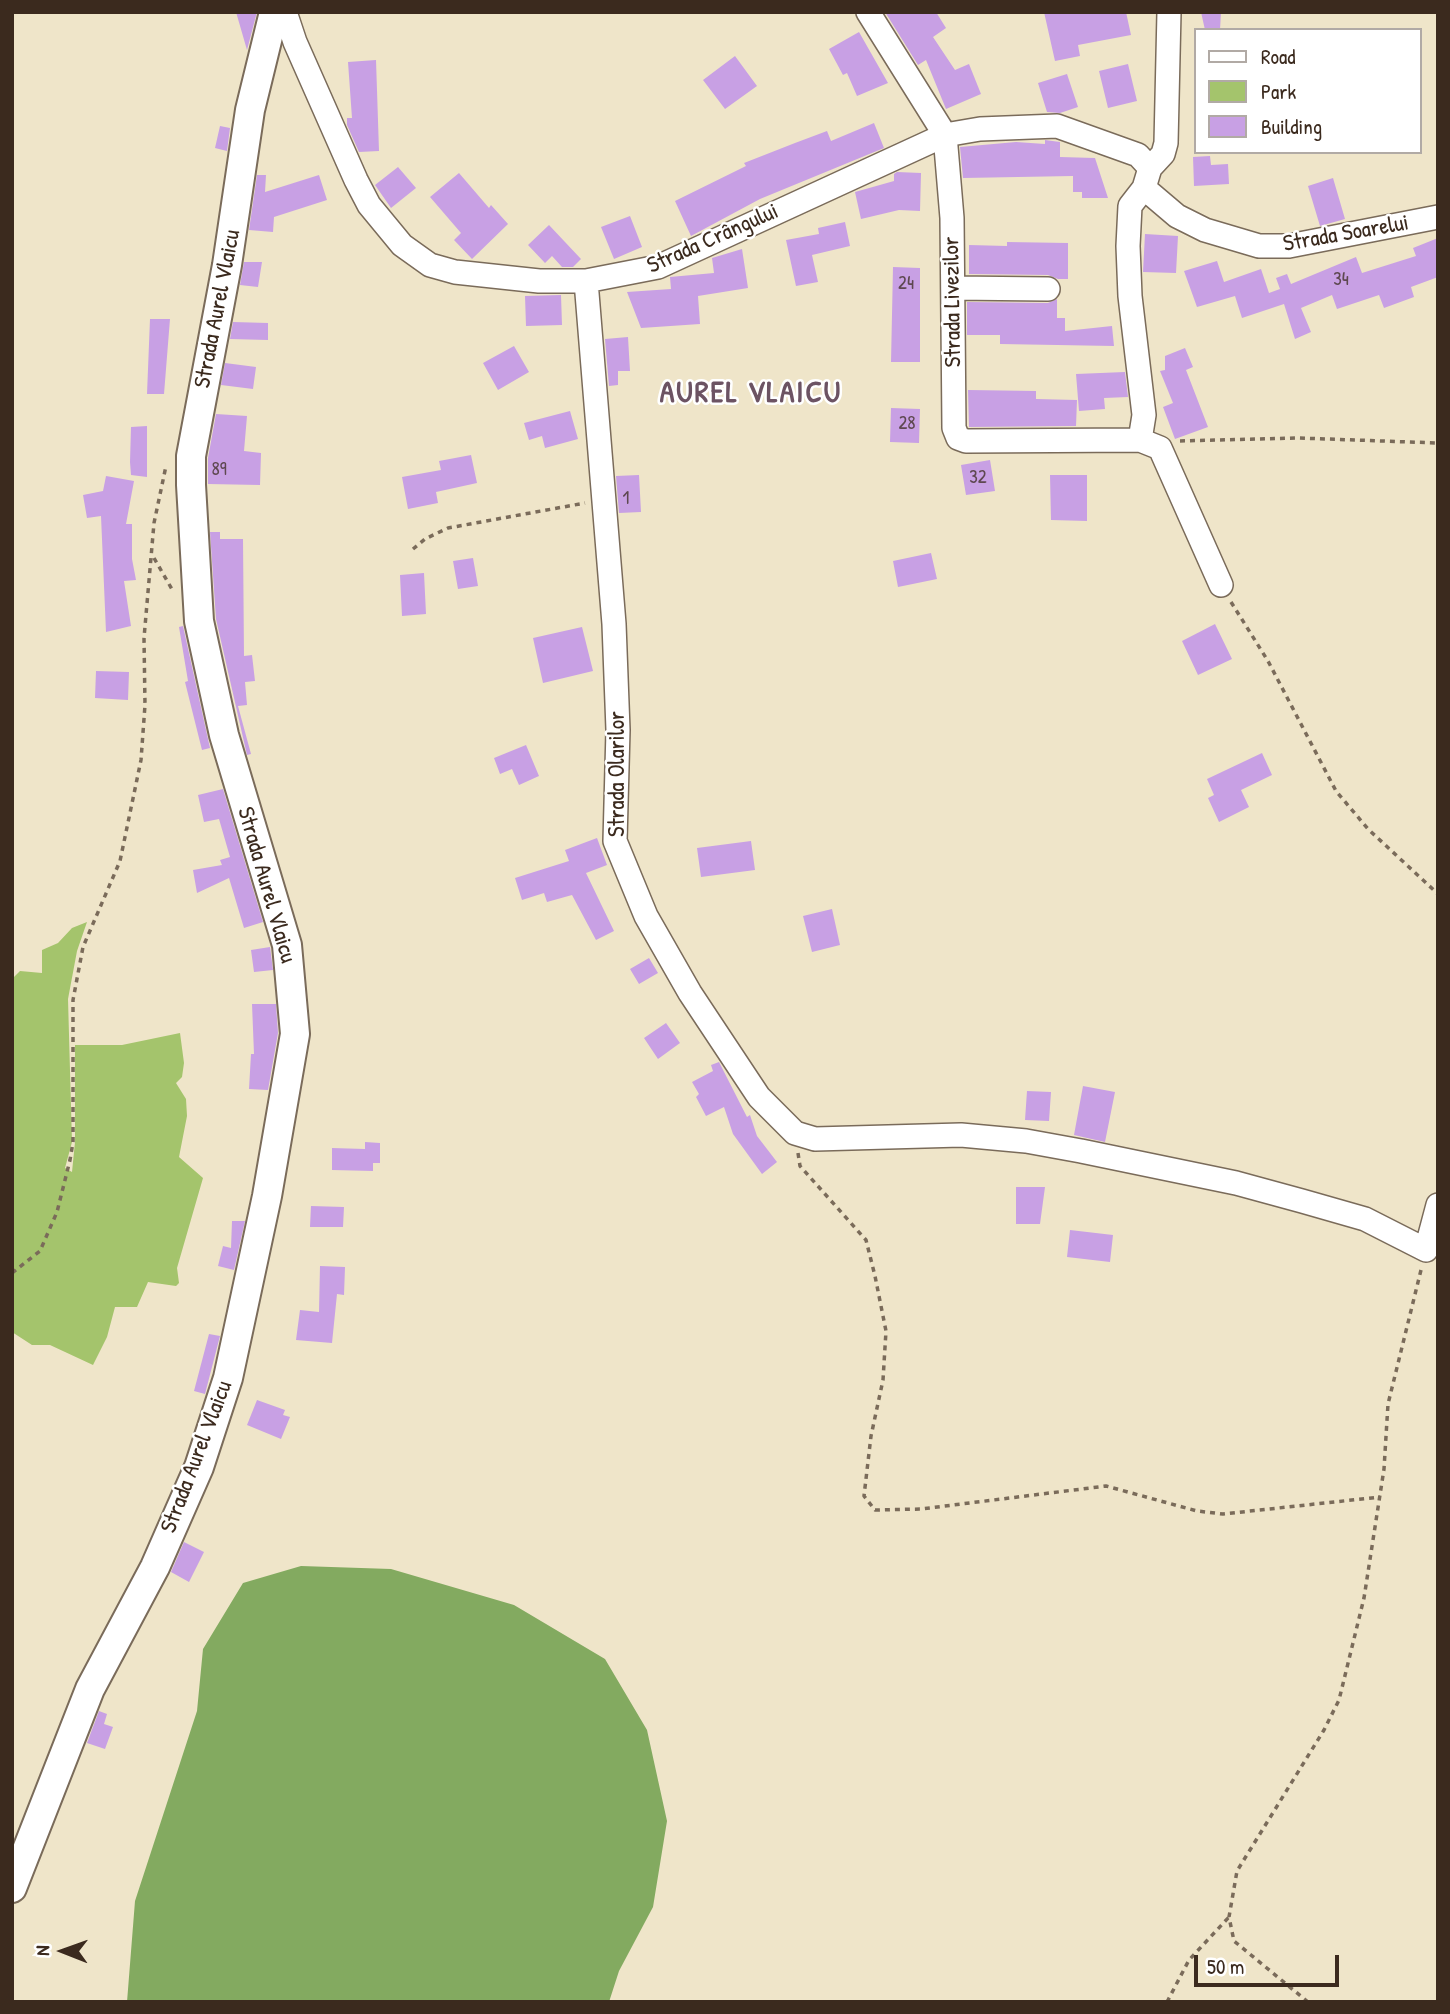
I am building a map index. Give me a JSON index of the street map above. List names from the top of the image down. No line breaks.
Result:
{"streets":{"street":["Strada Soarelui","Strada Crângului","Strada Livezilor","Strada Aurel Vlaicu","Strada Olarilor"]},"crossings":[["Strada Soarelui","Strada Crângului"],["Strada Crângului","Strada Livezilor"],["Strada Crângului","Strada Olarilor"]],"districts":["AUREL VLAICU"],"house_numbers":["34","24","28","89","32","1"],"legend":["Road","Park","Building"],"scale_bar":"50 m","north":"left"}
